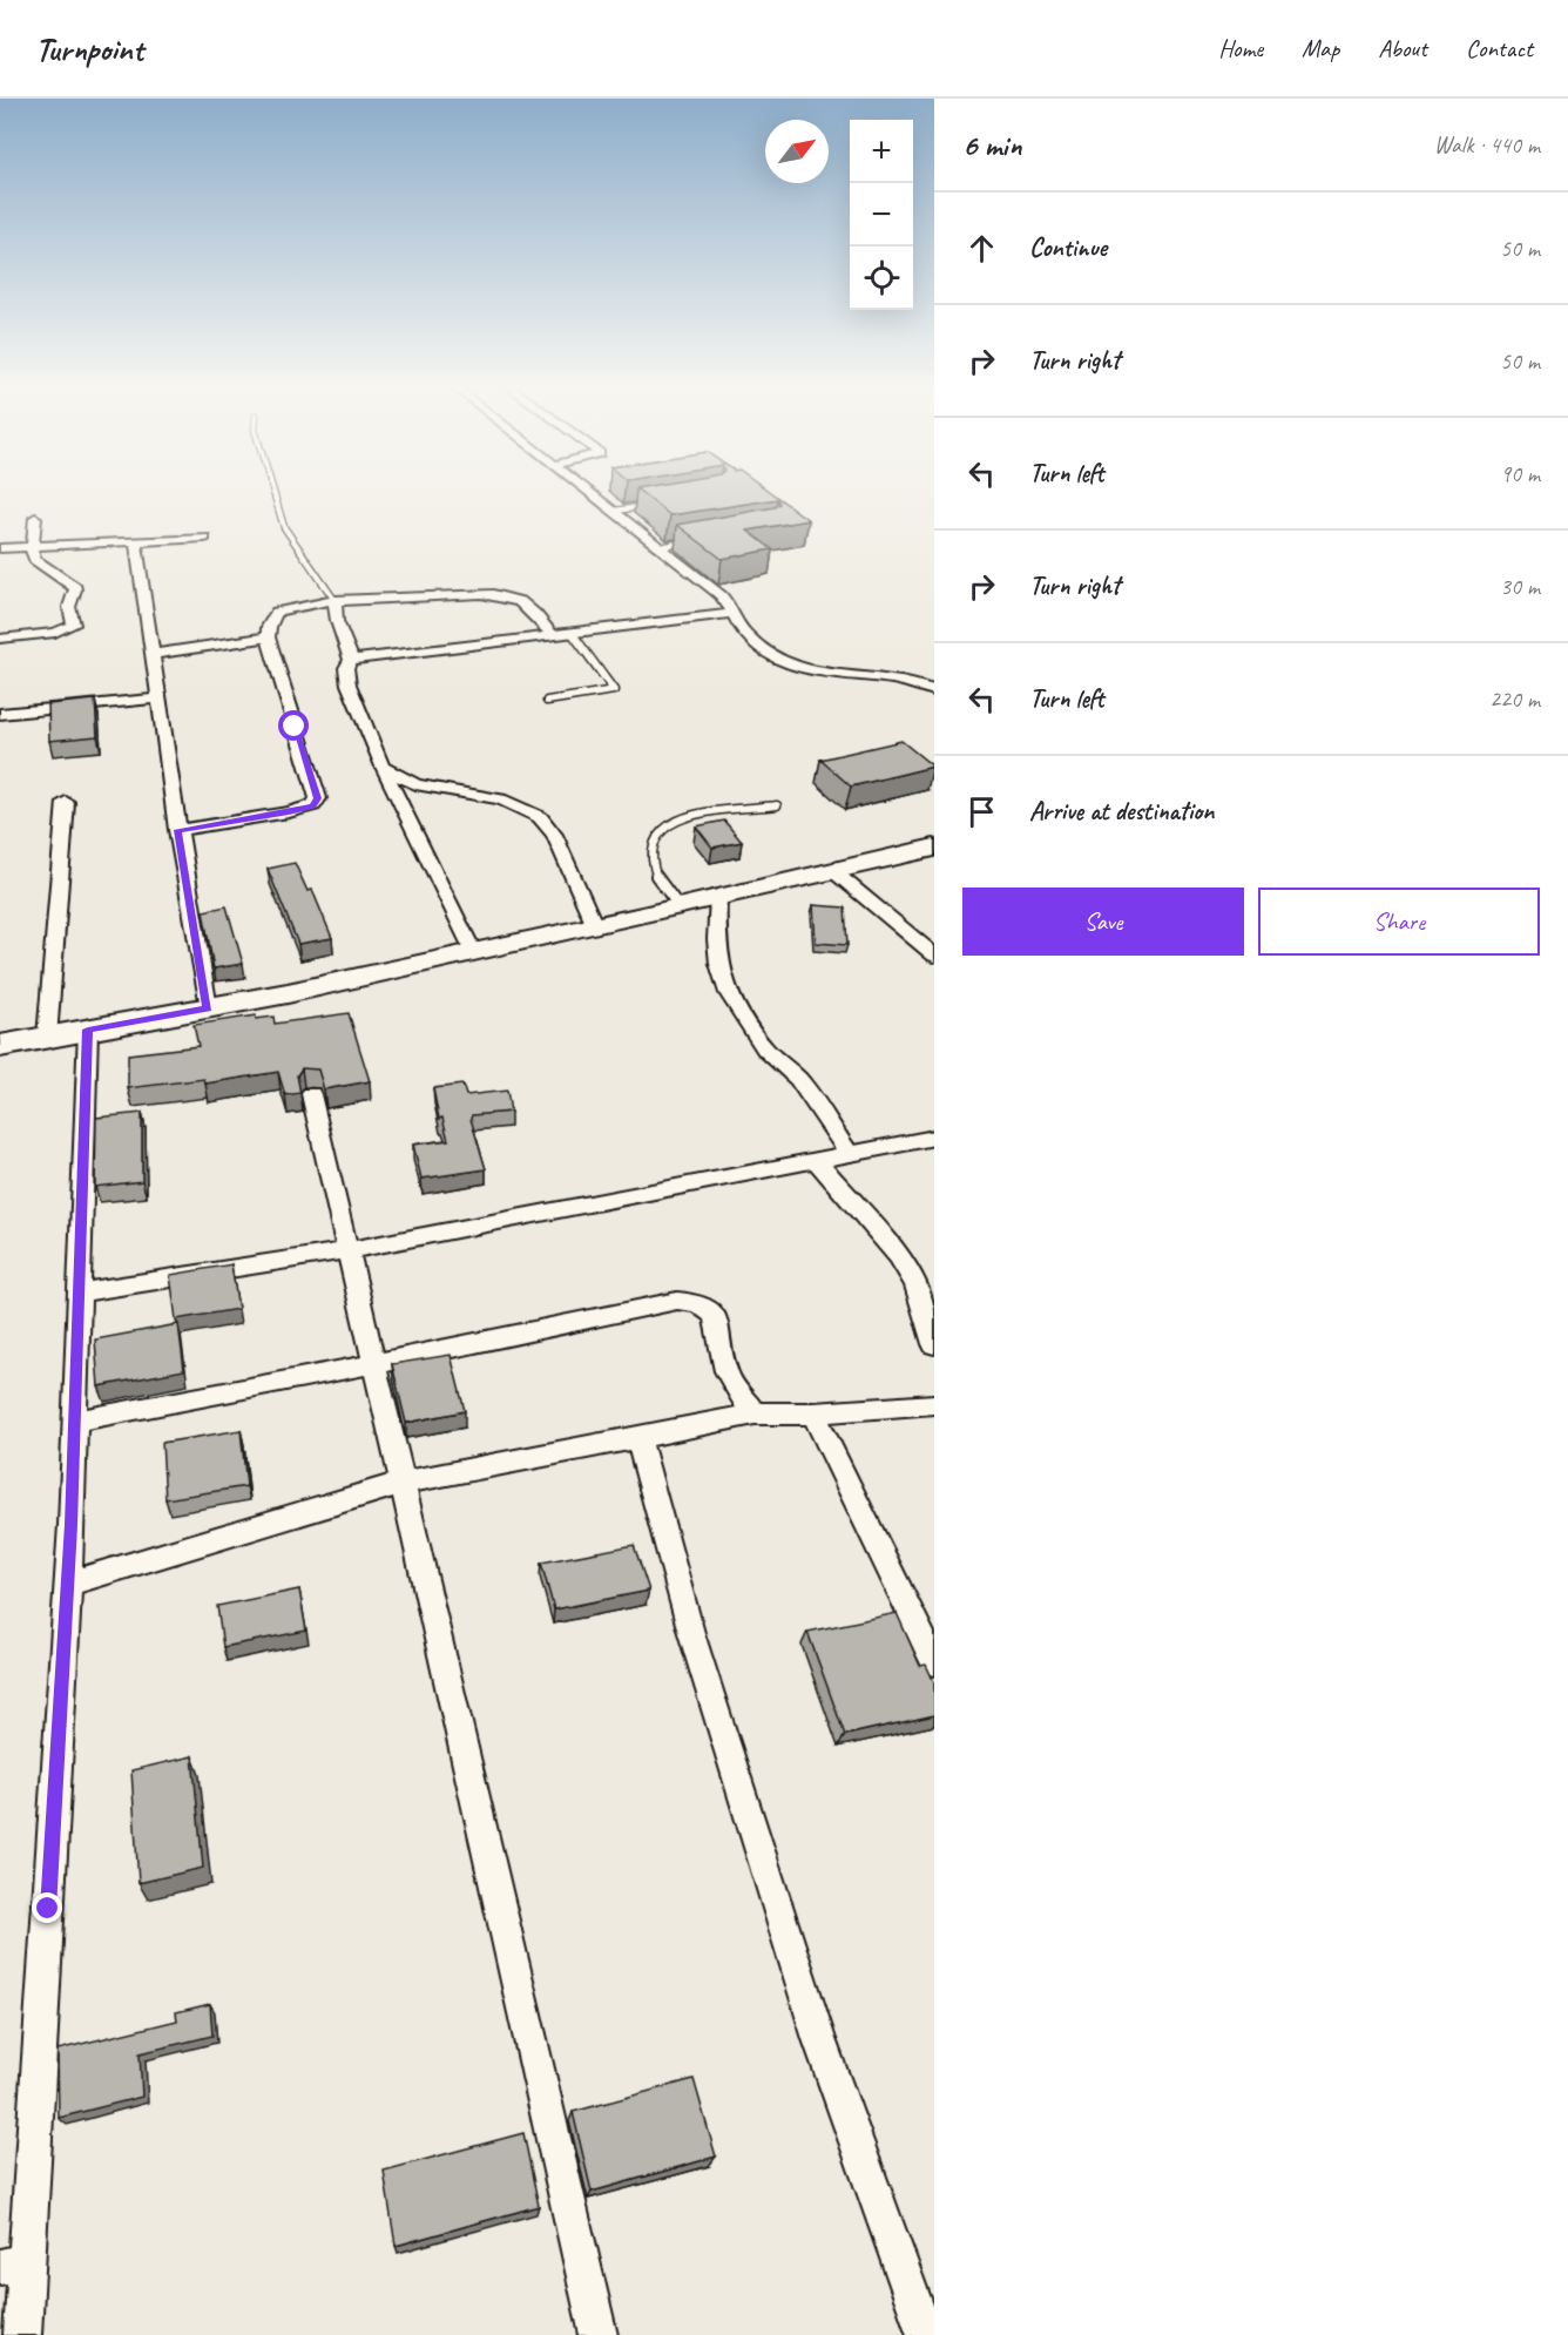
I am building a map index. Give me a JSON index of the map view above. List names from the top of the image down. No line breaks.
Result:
{"north":"top right","page":{"header":"Turnpoint","nav":["Home","Map","About","Contact"],"heading":["6 min","Walk · 440 m"],"map_buttons":["+","−"],"list":[["Continue","50 m"],["Turn right","50 m"],["Turn left","90 m"],["Turn right","30 m"],["Turn left","220 m"],"Arrive at destination"],"buttons":["Save","Share"]}}
